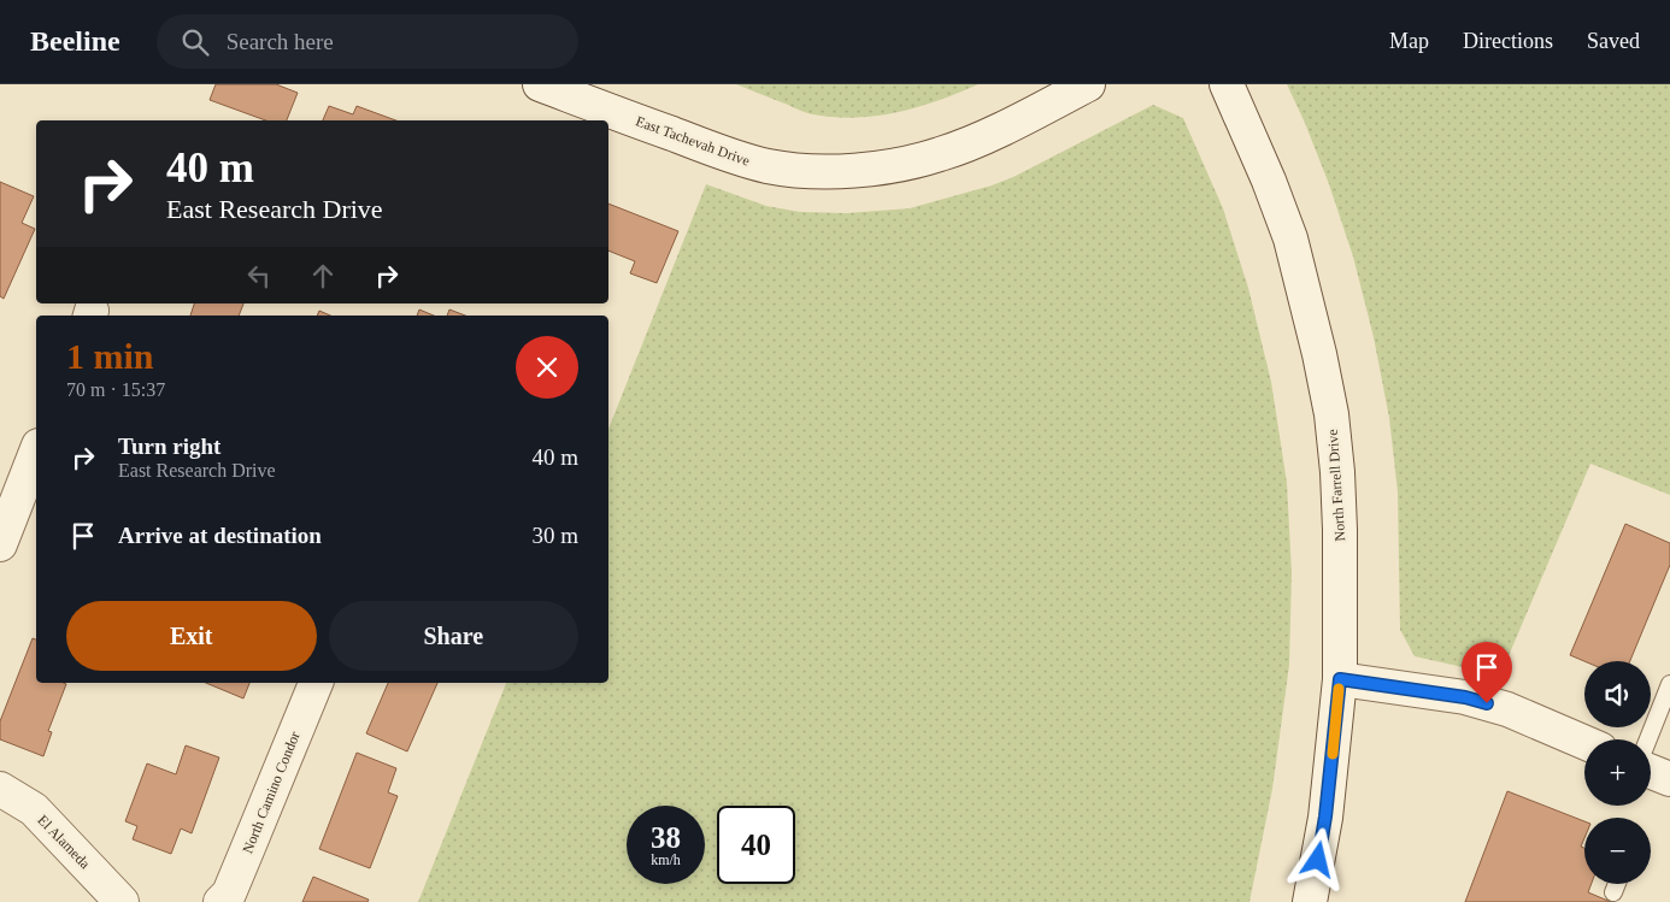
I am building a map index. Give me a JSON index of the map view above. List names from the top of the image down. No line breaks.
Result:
{"streets":{"street":["East Tachevah Drive","North Farrell Drive","North Camino Condor","El Alameda"]},"page":{"header":"Beeline","search":"Search here","nav":["Map","Directions","Saved"],"turn":["40 m","East Research Drive"],"heading":["1 min","70 m · 15:37"],"list":[{"name":"Turn right","note":"East Research Drive","value":"40 m"},{"name":"Arrive at destination","value":"30 m"}],"buttons":["Exit","Share"],"map_buttons":["+","−"],"speed":"38 km/h","limit":"40"}}
